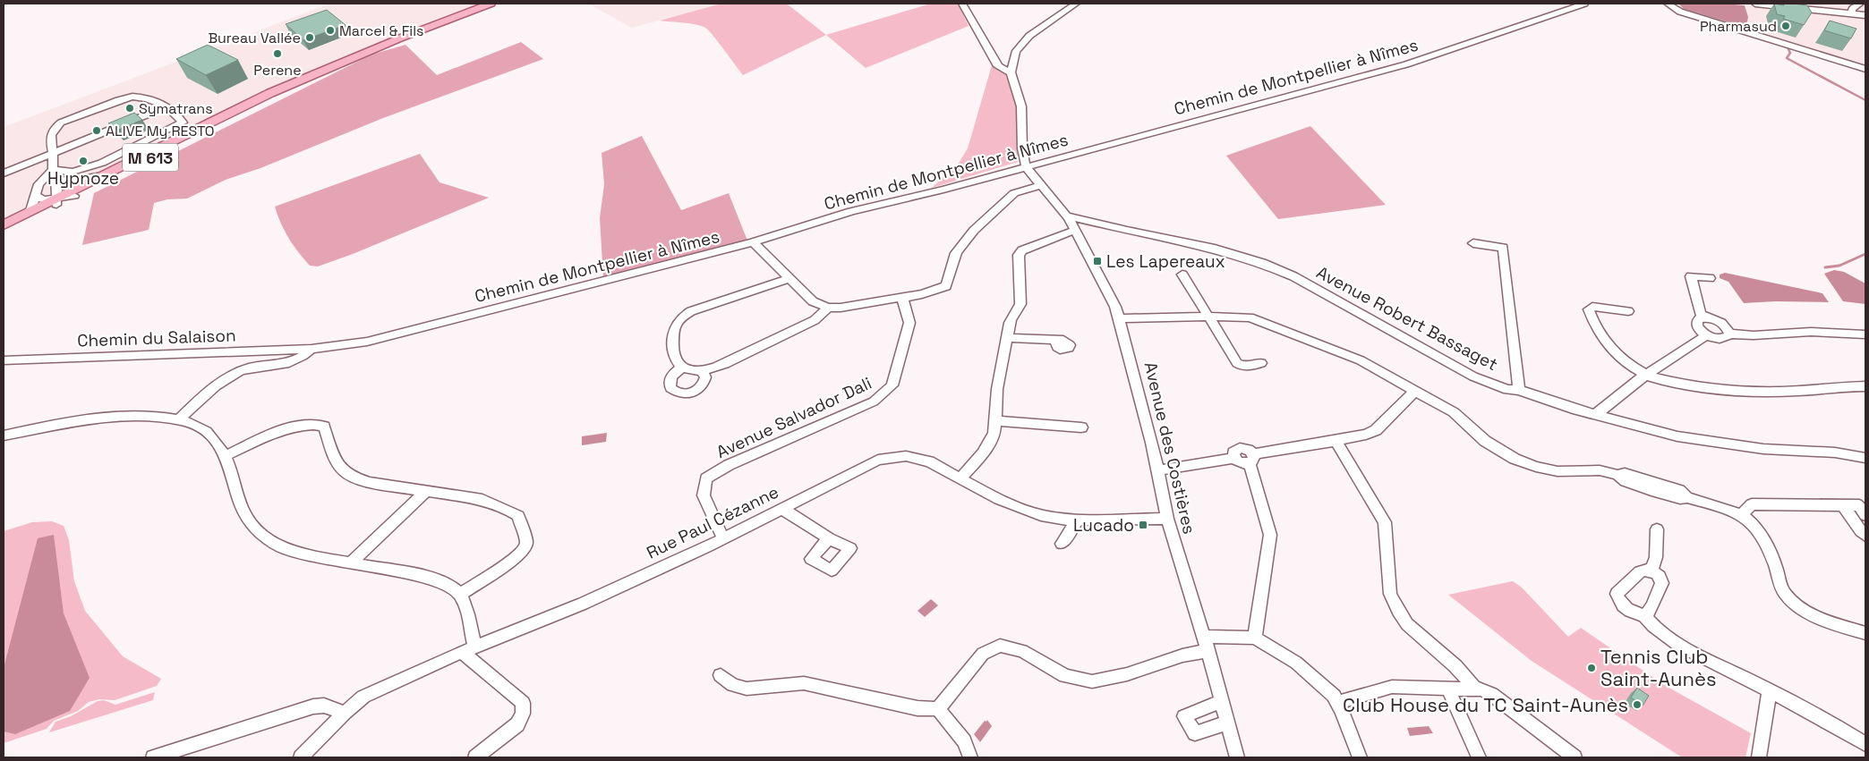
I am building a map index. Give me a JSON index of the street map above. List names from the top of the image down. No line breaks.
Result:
{"streets":{"main road":["M 613"],"street":["Chemin de Montpellier à Nîmes","Avenue Robert Bassaget","Chemin du Salaison","Avenue Salvador Dali","Avenue des Costières","Rue Paul Cézanne"]},"crossings":[["Chemin de Montpellier à Nîmes","Chemin du Salaison"],["Chemin de Montpellier à Nîmes","Avenue des Costières"],["Avenue Robert Bassaget","Avenue des Costières"],["Avenue Salvador Dali","Rue Paul Cézanne"],["Avenue des Costières","Rue Paul Cézanne"]],"places":{"other":["Pharmasud","Marcel & Fils","Bureau Vallée","Perene","Symatrans","ALIVE My RESTO","Hypnoze","Tennis Club Saint-Aunès","Club House du TC Saint-Aunès"],"transit":["Les Lapereaux","Lucado"]}}
